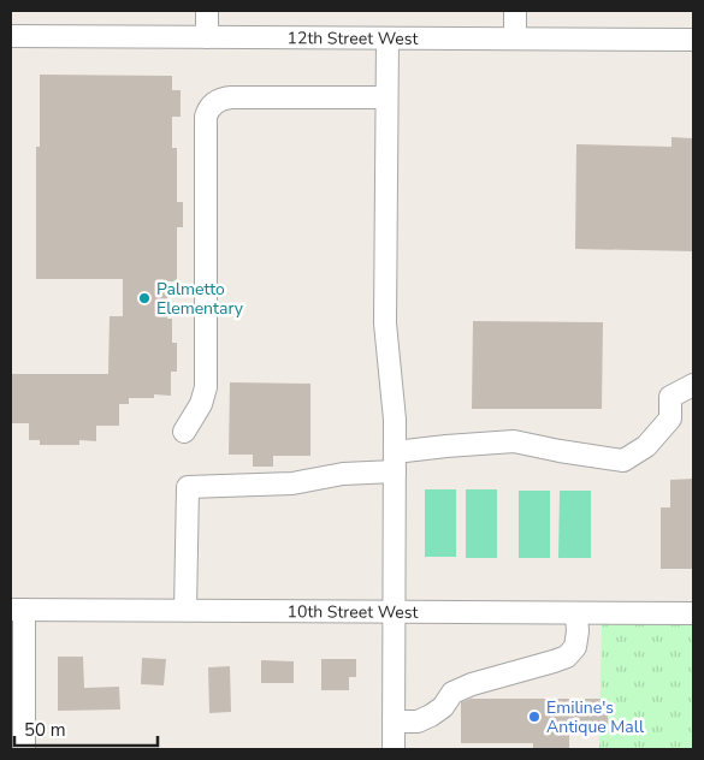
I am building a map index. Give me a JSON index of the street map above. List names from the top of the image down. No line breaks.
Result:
{"streets":{"street":["12th Street West","10th Street West"]},"places":["Palmetto Elementary","Emiline's Antique Mall"],"scale_bar":"50 m"}
